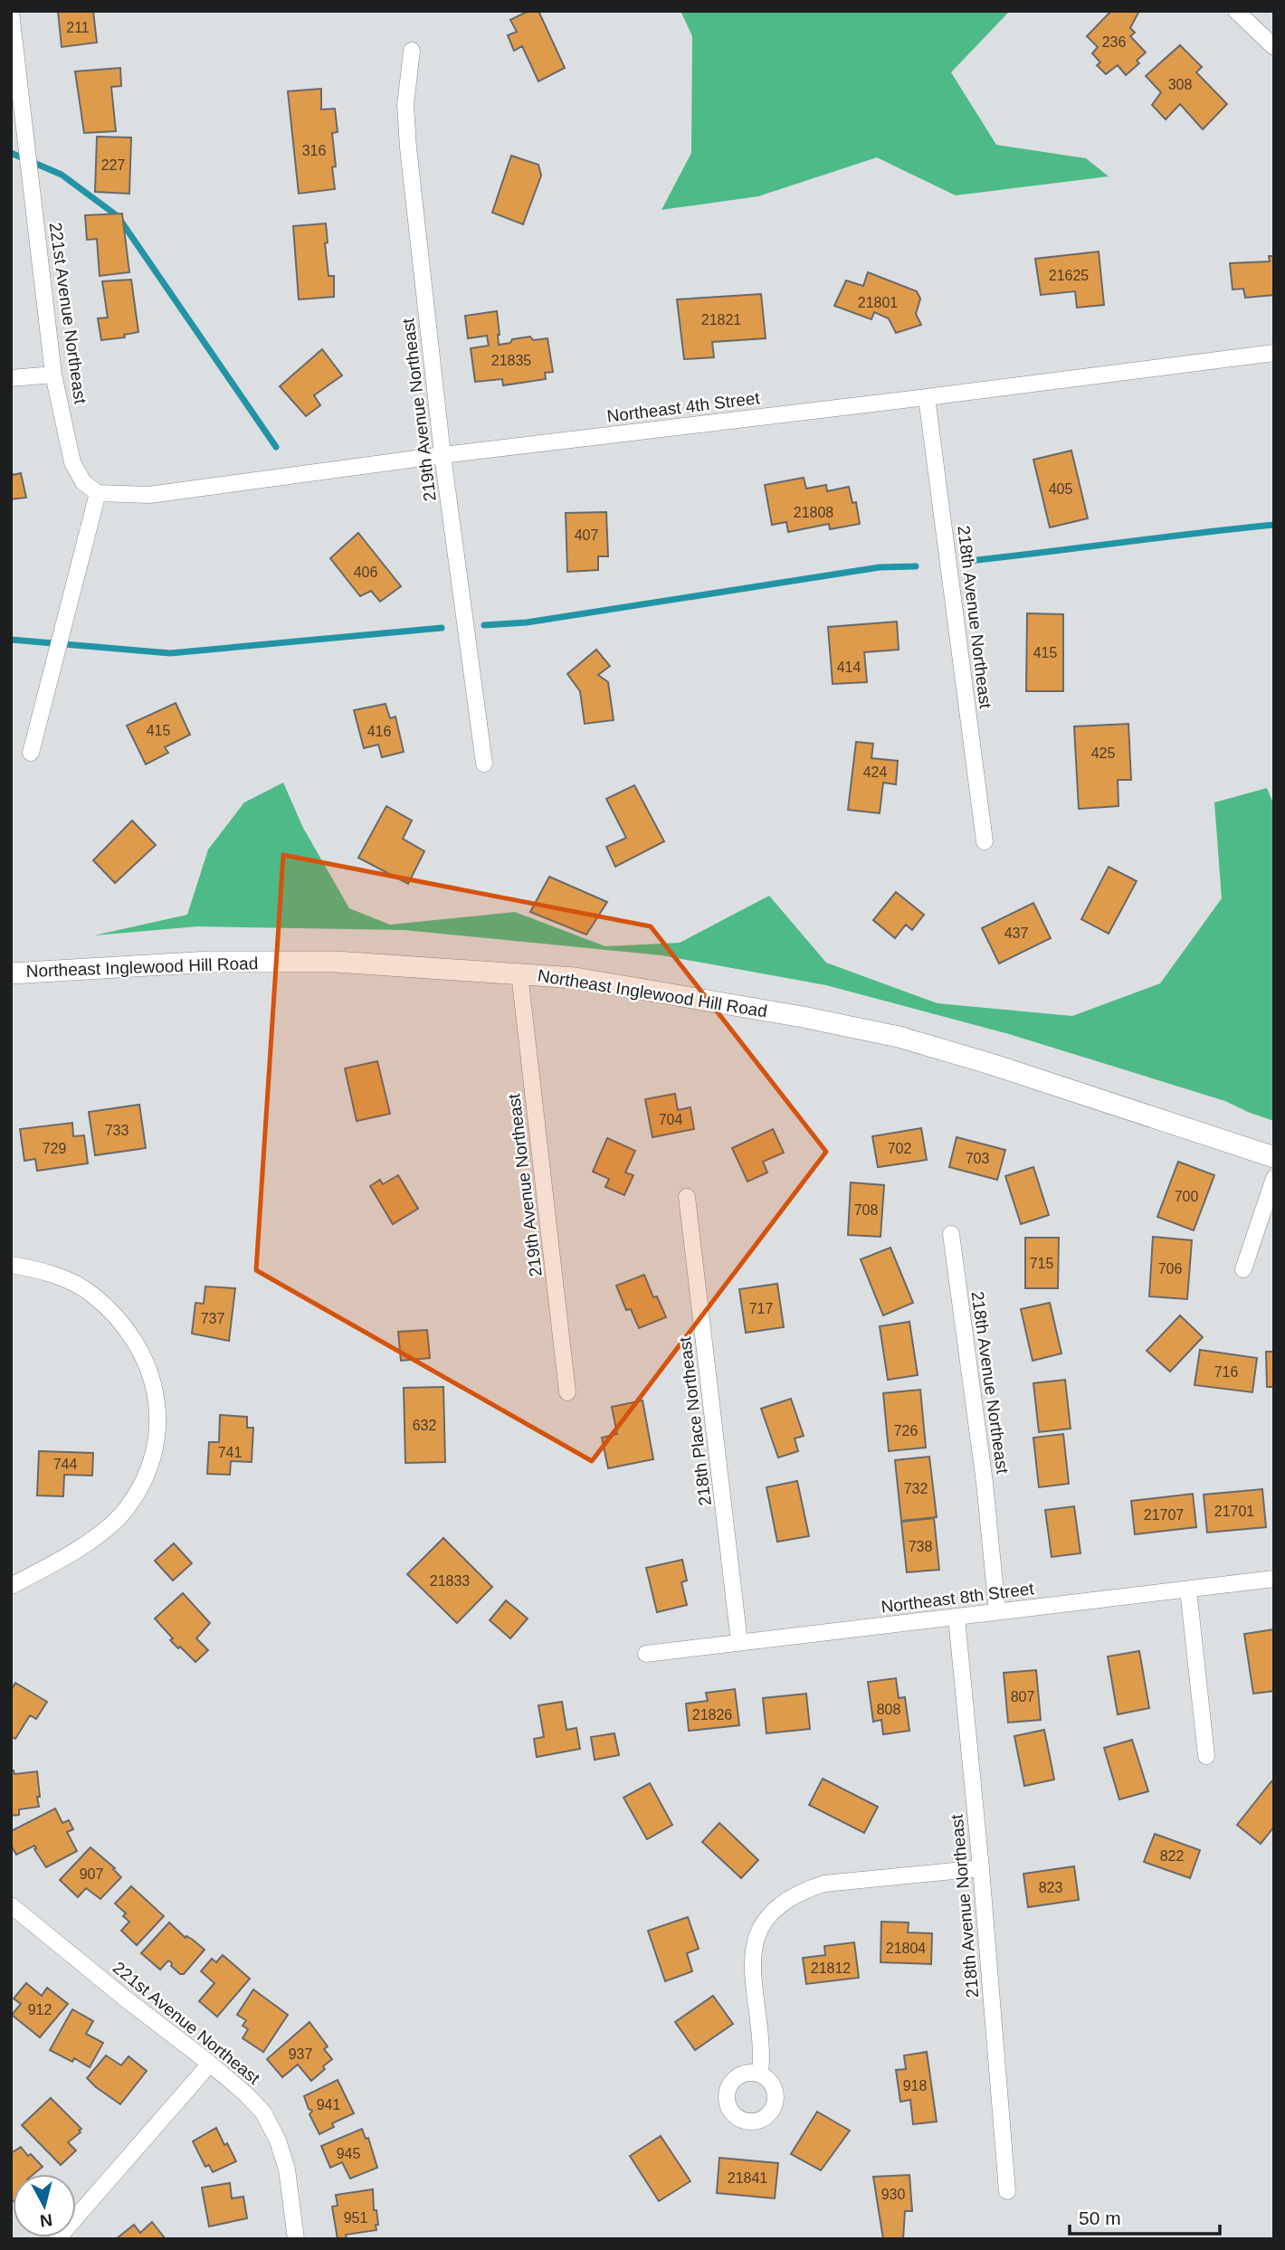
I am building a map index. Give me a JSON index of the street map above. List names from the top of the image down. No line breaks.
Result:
{"streets":{"street":["221st Avenue Northeast","Northeast 4th Street","219th Avenue Northeast","218th Avenue Northeast","Northeast Inglewood Hill Road","218th Place Northeast","Northeast 8th Street"]},"crossings":[["221st Avenue Northeast","Northeast 4th Street"],["Northeast 4th Street","219th Avenue Northeast"],["Northeast 4th Street","218th Avenue Northeast"],["219th Avenue Northeast","Northeast Inglewood Hill Road"],["218th Avenue Northeast","Northeast 8th Street"],["218th Place Northeast","Northeast 8th Street"]],"house_numbers":["211","236","308","316","227","21625","21801","21821","21835","405","21808","407","406","415","414","415","416","425","424","437","704","733","729","702","703","700","708","715","706","717","737","716","632","726","741","744","732","21701","21707","738","21833","807","808","21826","822","907","823","21804","21812","912","937","918","941","945","21841","930","951"],"scale_bar":"50 m","north":"bottom"}
